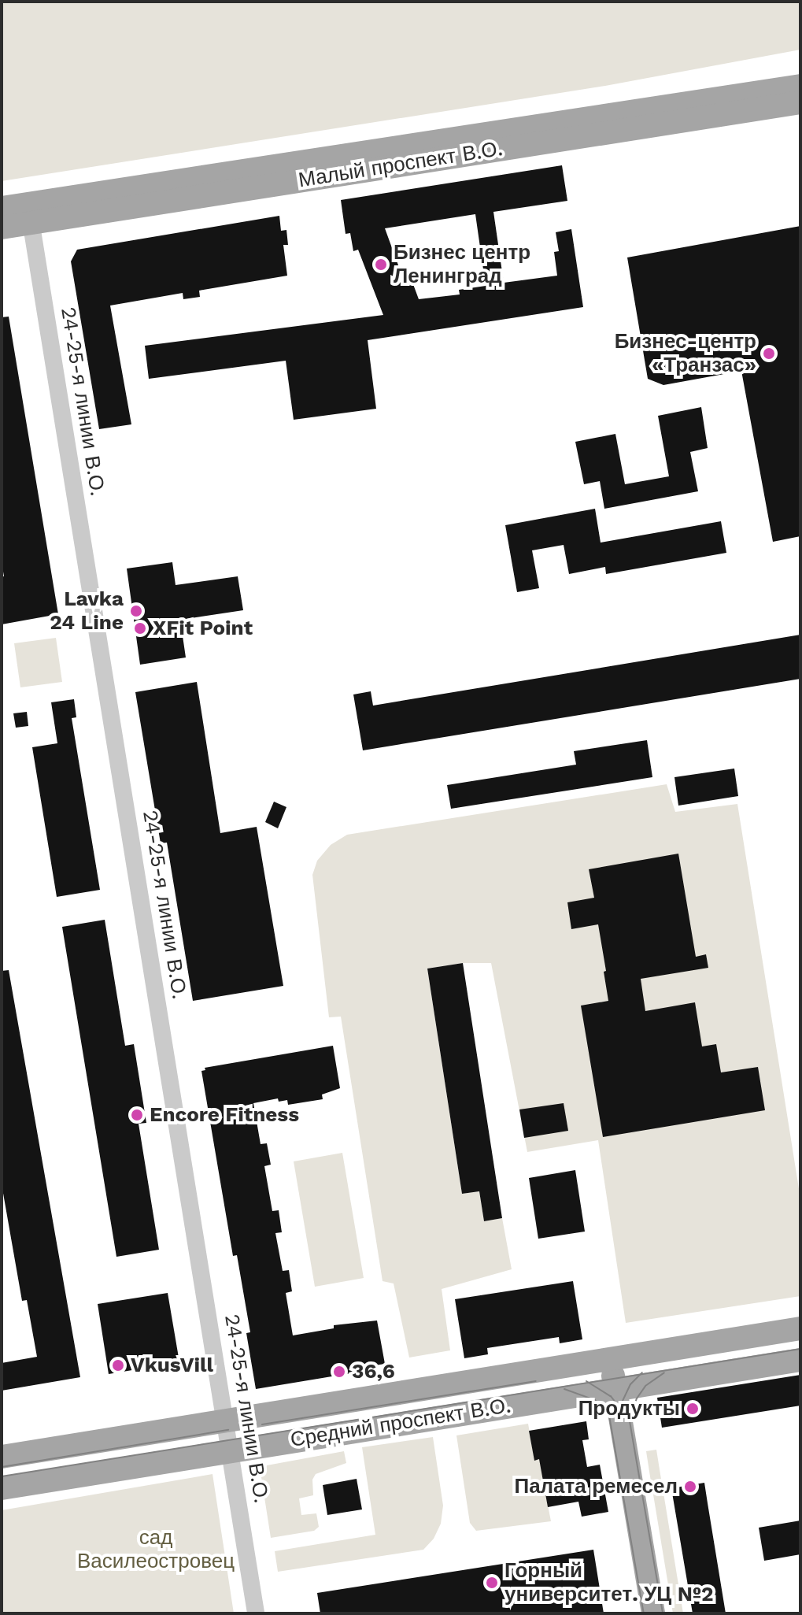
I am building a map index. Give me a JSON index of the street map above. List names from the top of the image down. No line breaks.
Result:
{"streets":{"main road":["Малый проспект В.О.","Средний проспект В.О."],"street":["24-25-я линии В.О."]},"crossings":[["Малый проспект В.О.","24-25-я линии В.О."],["24-25-я линии В.О.","Средний проспект В.О."]],"parks":["сад Василеостровец"],"places":["Бизнес центр Ленинград","Бизнес-центр «Транзас»","Lavka 24 Line","XFit Point","Encore Fitness","VkusVill","36,6","Продукты","Палата ремесел","Горный университет. УЦ №2"]}
